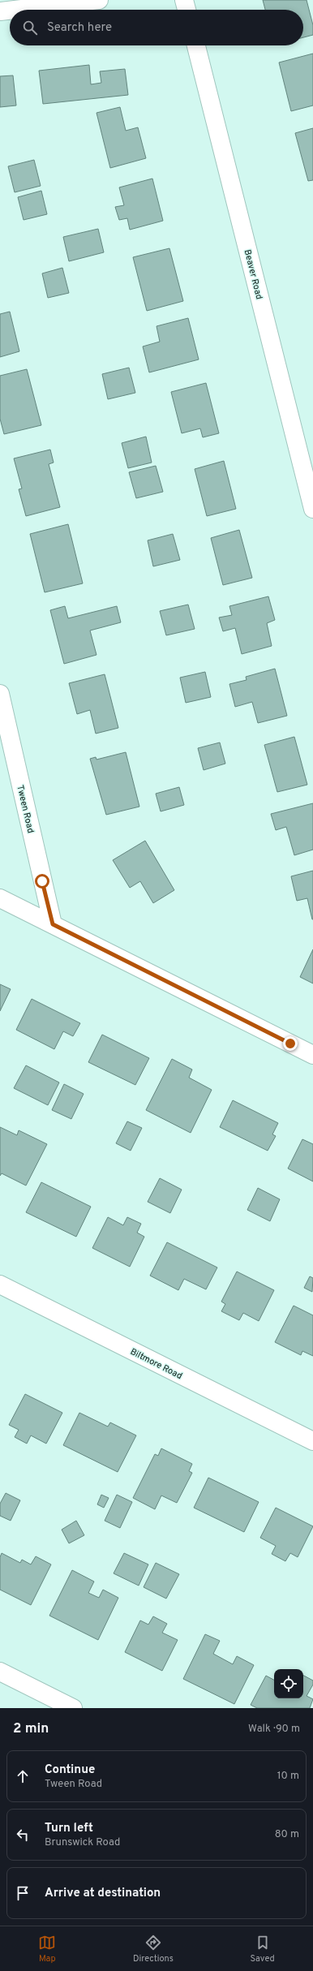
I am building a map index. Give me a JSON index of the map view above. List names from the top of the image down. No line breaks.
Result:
{"streets":{"street":["Beaver Road","Tween Road","Biltmore Road"]},"page":{"search":"Search here","heading":["2 min","Walk · 90 m"],"list":[["Continue","Tween Road","10 m"],["Turn left","Brunswick Road","80 m"],"Arrive at destination"],"nav":["Map","Directions","Saved"]}}
